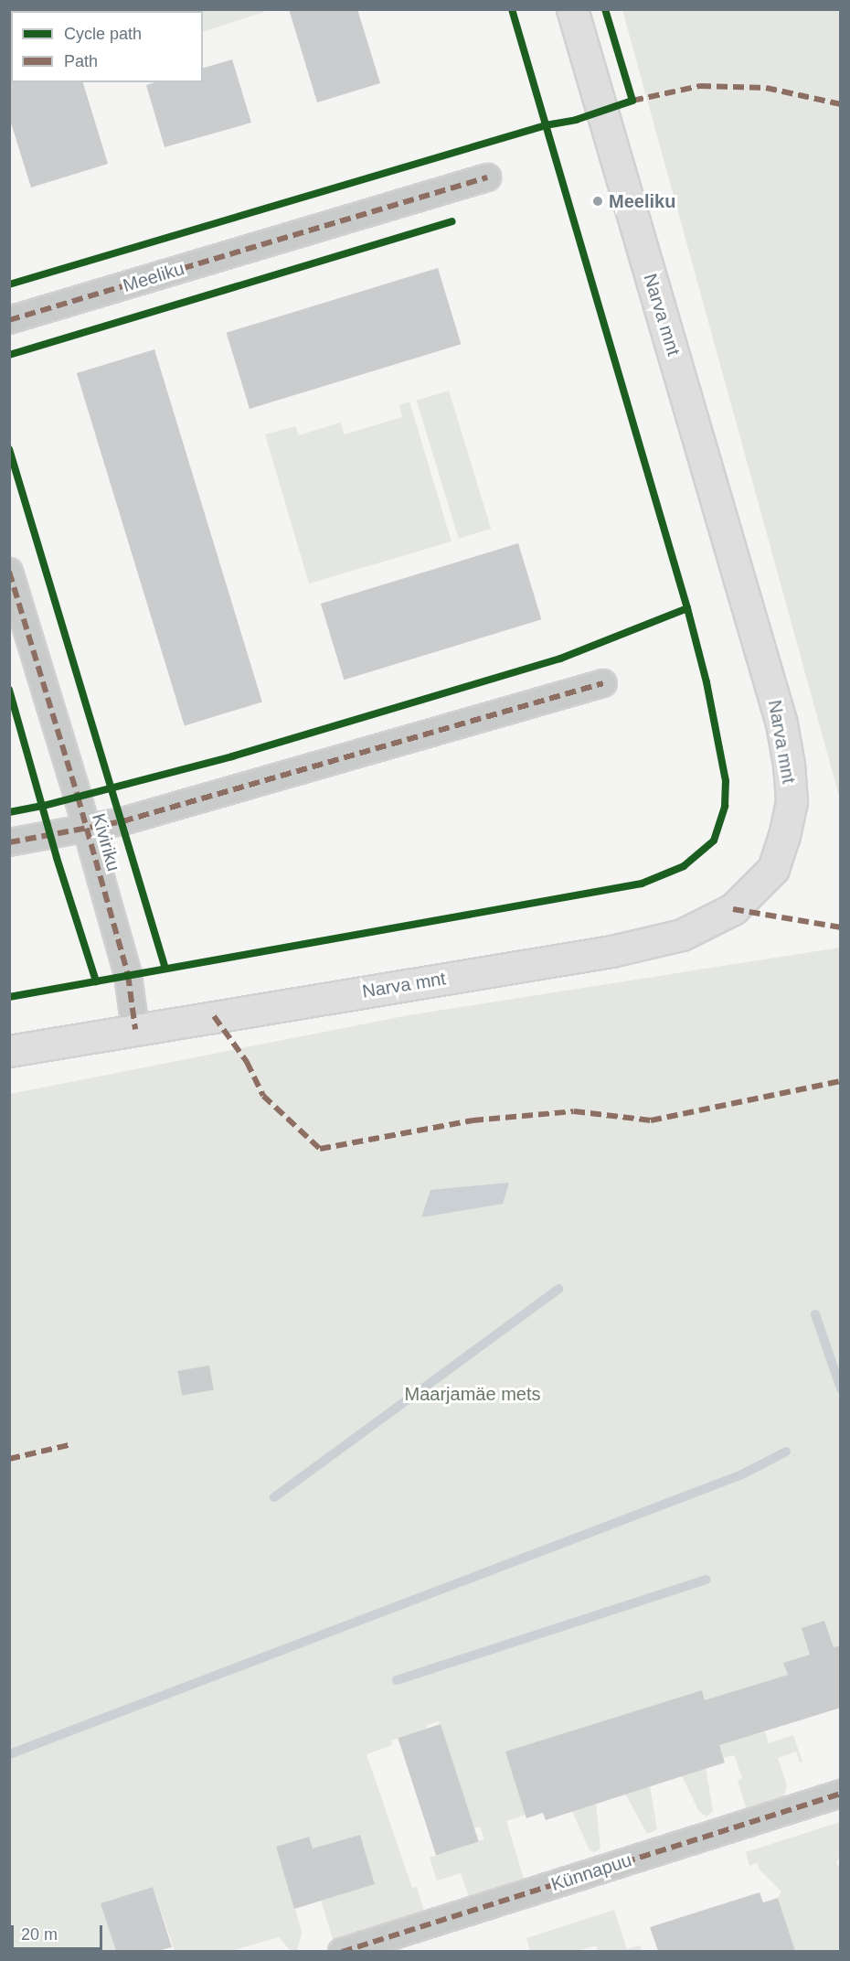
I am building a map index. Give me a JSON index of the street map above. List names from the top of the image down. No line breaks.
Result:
{"streets":{"main road":["Narva mnt"],"street":["Meeliku","Kiviriku","Künnapuu"]},"crossings":[["Narva mnt","Kiviriku"]],"parks":["Maarjamäe mets"],"places":["Meeliku"],"legend":["Cycle path","Path"],"scale_bar":"20 m"}
